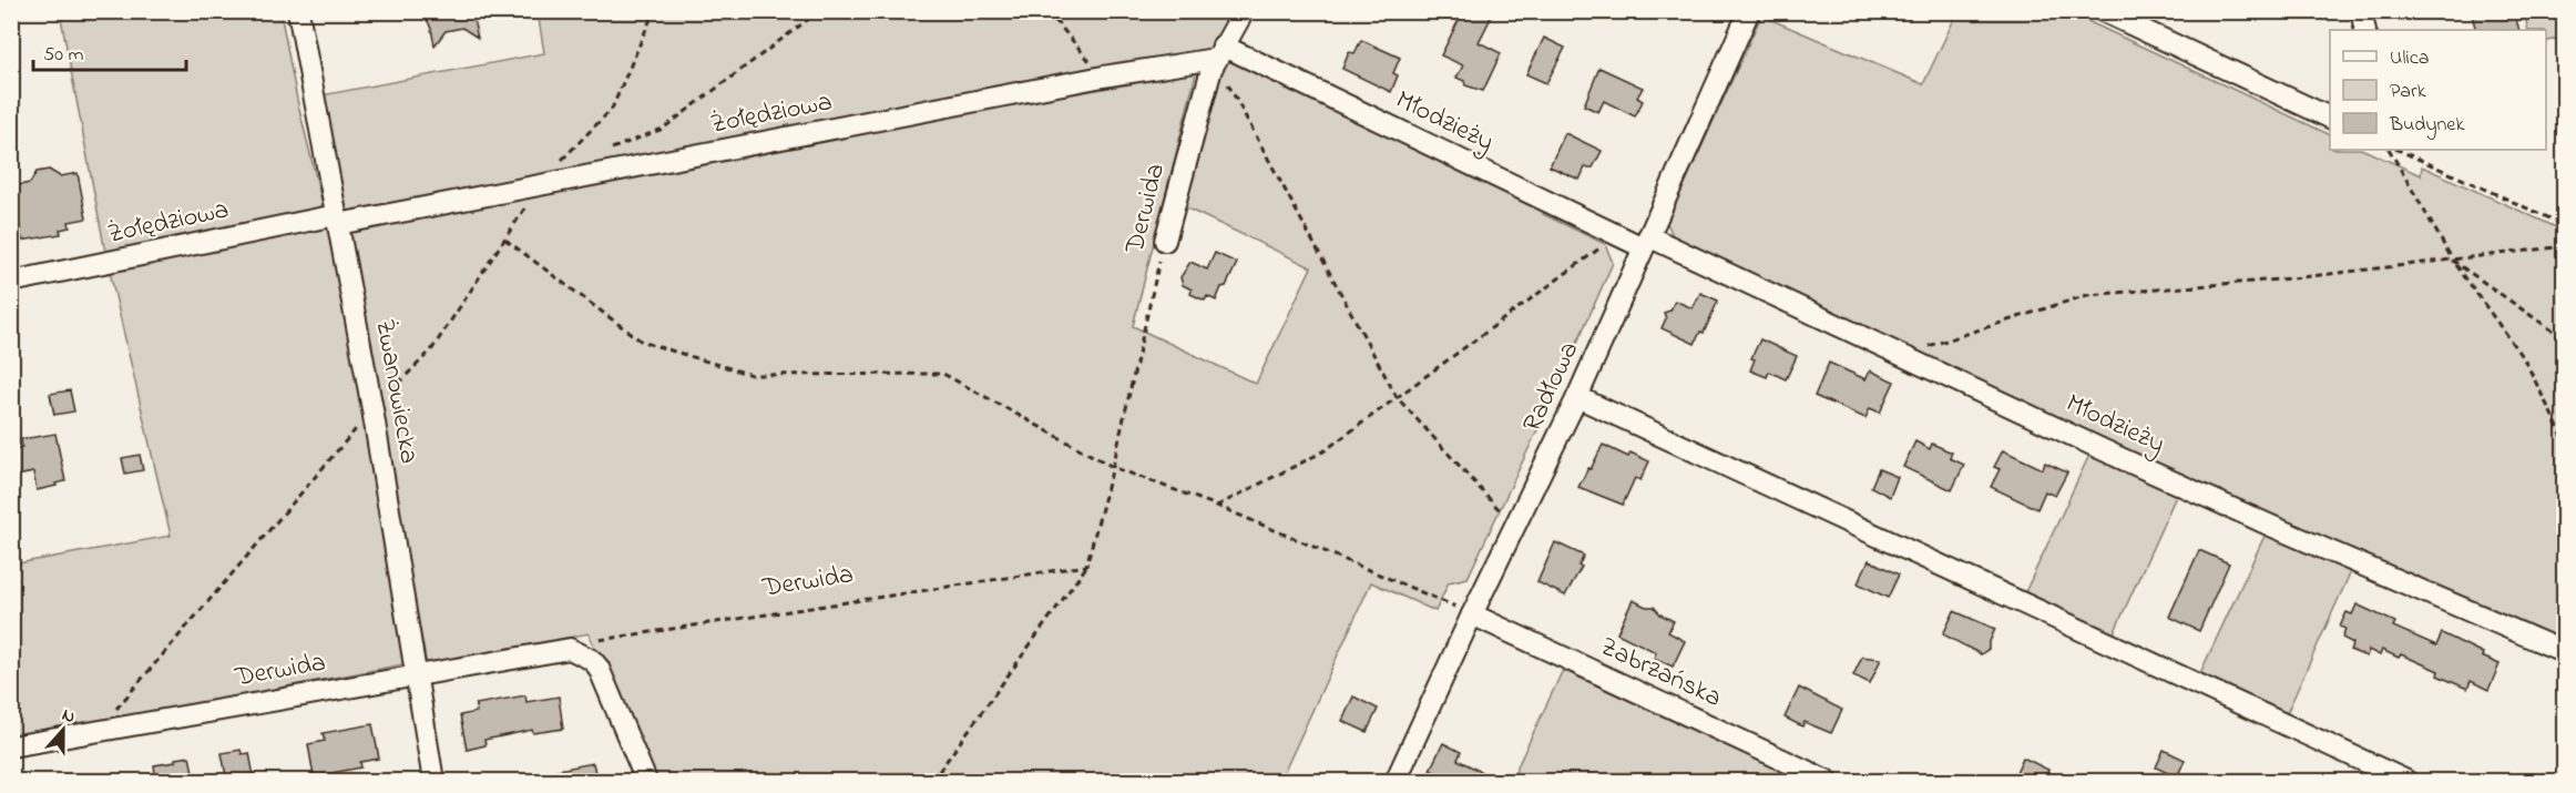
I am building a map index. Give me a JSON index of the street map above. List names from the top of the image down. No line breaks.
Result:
{"streets":{"street":["Żołędziowa","Młodzieży","Derwida","Radłowa","Żwanowiecka","Zabrzańska"]},"crossings":[["Żołędziowa","Młodzieży"],["Żołędziowa","Derwida"],["Żołędziowa","Żwanowiecka"],["Młodzieży","Derwida"],["Młodzieży","Radłowa"],["Derwida","Żwanowiecka"],["Radłowa","Zabrzańska"]],"legend":["Ulica","Park","Budynek"],"scale_bar":"50 m","north":"top"}
